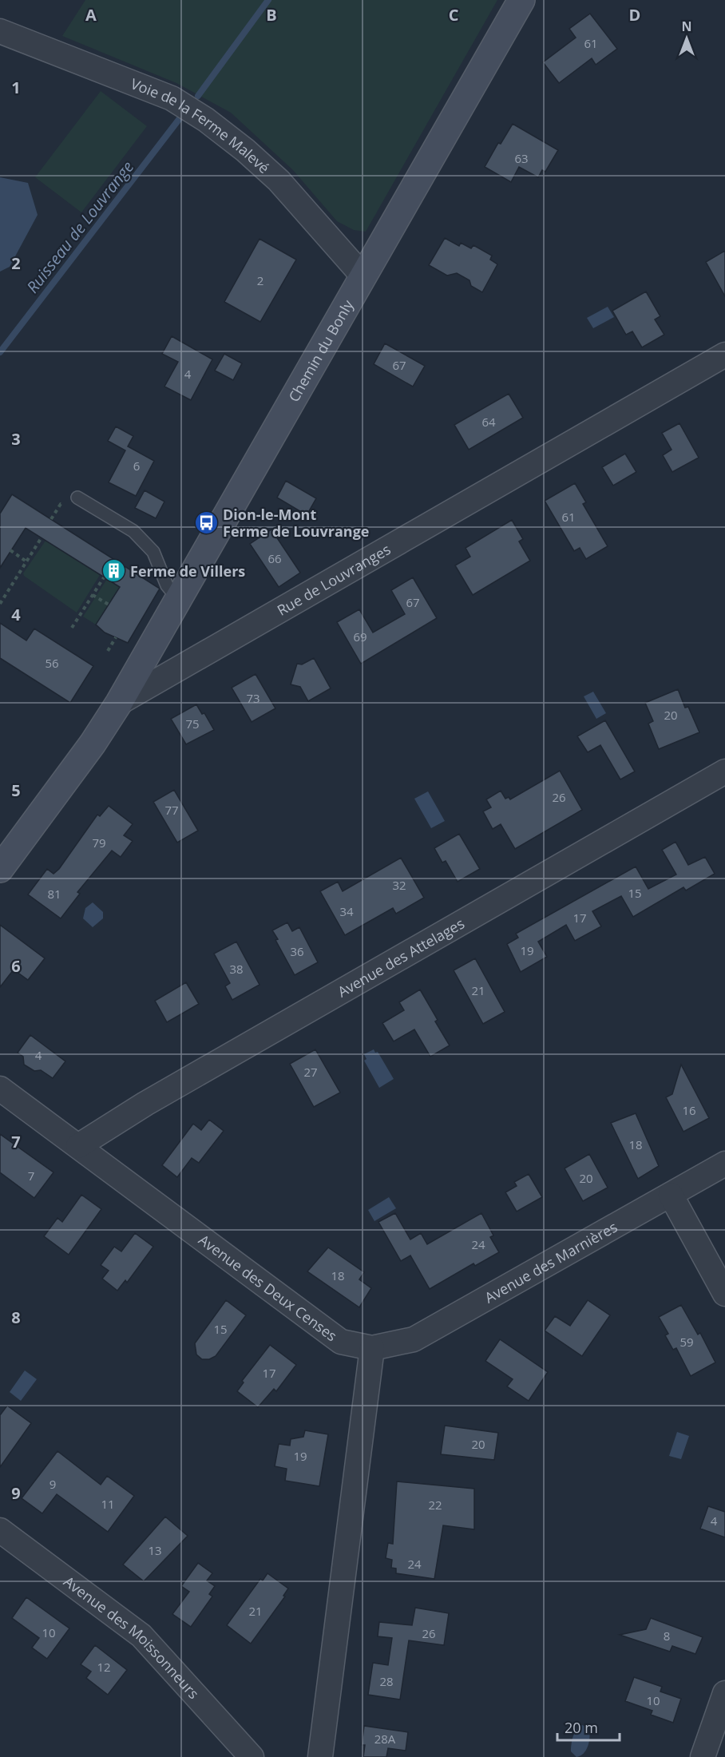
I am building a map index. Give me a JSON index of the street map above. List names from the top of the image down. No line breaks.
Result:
{"streets":{"street":["Voie de la Ferme Malevé","Chemin du Bonly","Rue de Louvranges","Avenue des Attelages","Avenue des Marnières","Avenue des Deux Censes","Avenue des Moissonneurs"]},"crossings":[["Voie de la Ferme Malevé","Chemin du Bonly"],["Chemin du Bonly","Rue de Louvranges"],["Avenue des Attelages","Avenue des Deux Censes"],["Avenue des Marnières","Avenue des Deux Censes"]],"water":["Ruisseau de Louvrange"],"places":{"bus stop":["Dion-le-Mont Ferme de Louvrange"],"building":["Ferme de Villers"]},"house_numbers":["61","63","2","67","4","64","6","61","66","67","69","56","73","20","75","26","77","79","32","15","81","34","17","19","36","38","21","4","27","16","18","7","20","24","18","15","59","17","20","19","9","11","22","4","13","24","21","10","26","8","12","28","10","28A"],"scale_bar":"20 m","north":"top","grid":{"columns":["A","B","C","D"],"rows":["1","2","3","4","5","6","7","8","9"]}}
